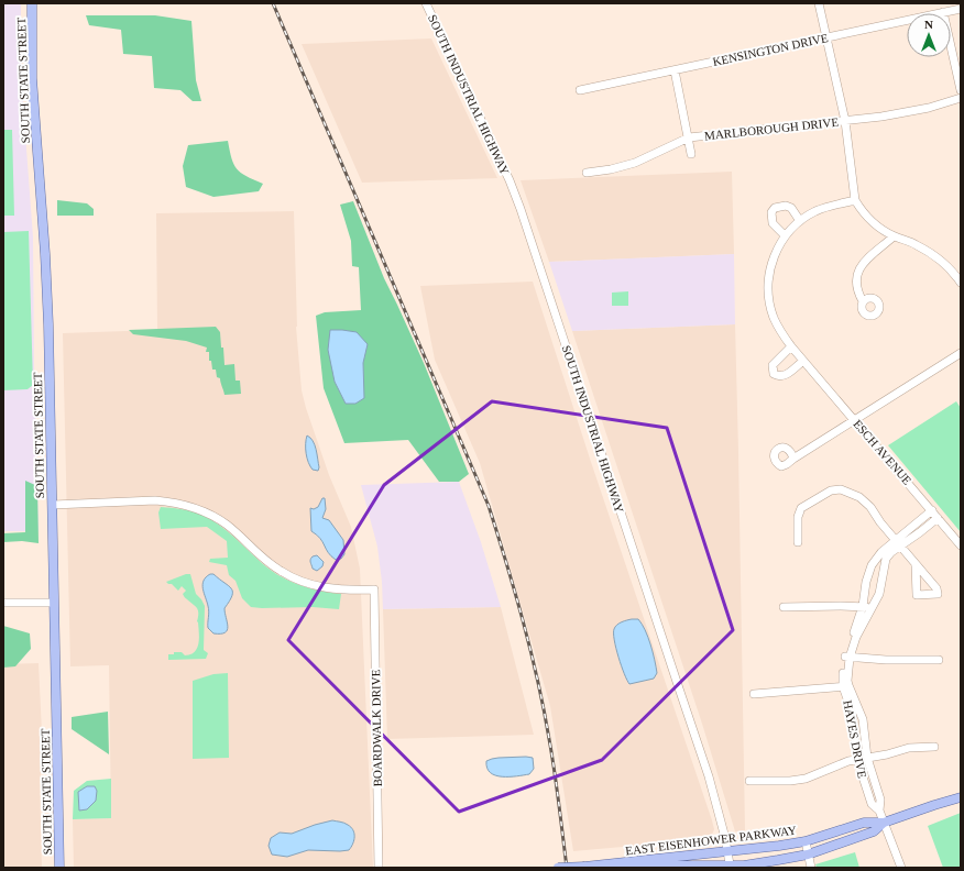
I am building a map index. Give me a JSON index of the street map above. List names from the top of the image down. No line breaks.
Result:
{"streets":{"main road":["SOUTH STATE STREET","EAST EISENHOWER PARKWAY"],"street":["KENSINGTON DRIVE","SOUTH INDUSTRIAL HIGHWAY","MARLBOROUGH DRIVE","ESCH AVENUE","BOARDWALK DRIVE","HAYES DRIVE"]},"crossings":[["SOUTH STATE STREET","BOARDWALK DRIVE"],["SOUTH INDUSTRIAL HIGHWAY","EAST EISENHOWER PARKWAY"],["ESCH AVENUE","HAYES DRIVE"],["HAYES DRIVE","EAST EISENHOWER PARKWAY"]],"north":"top"}
